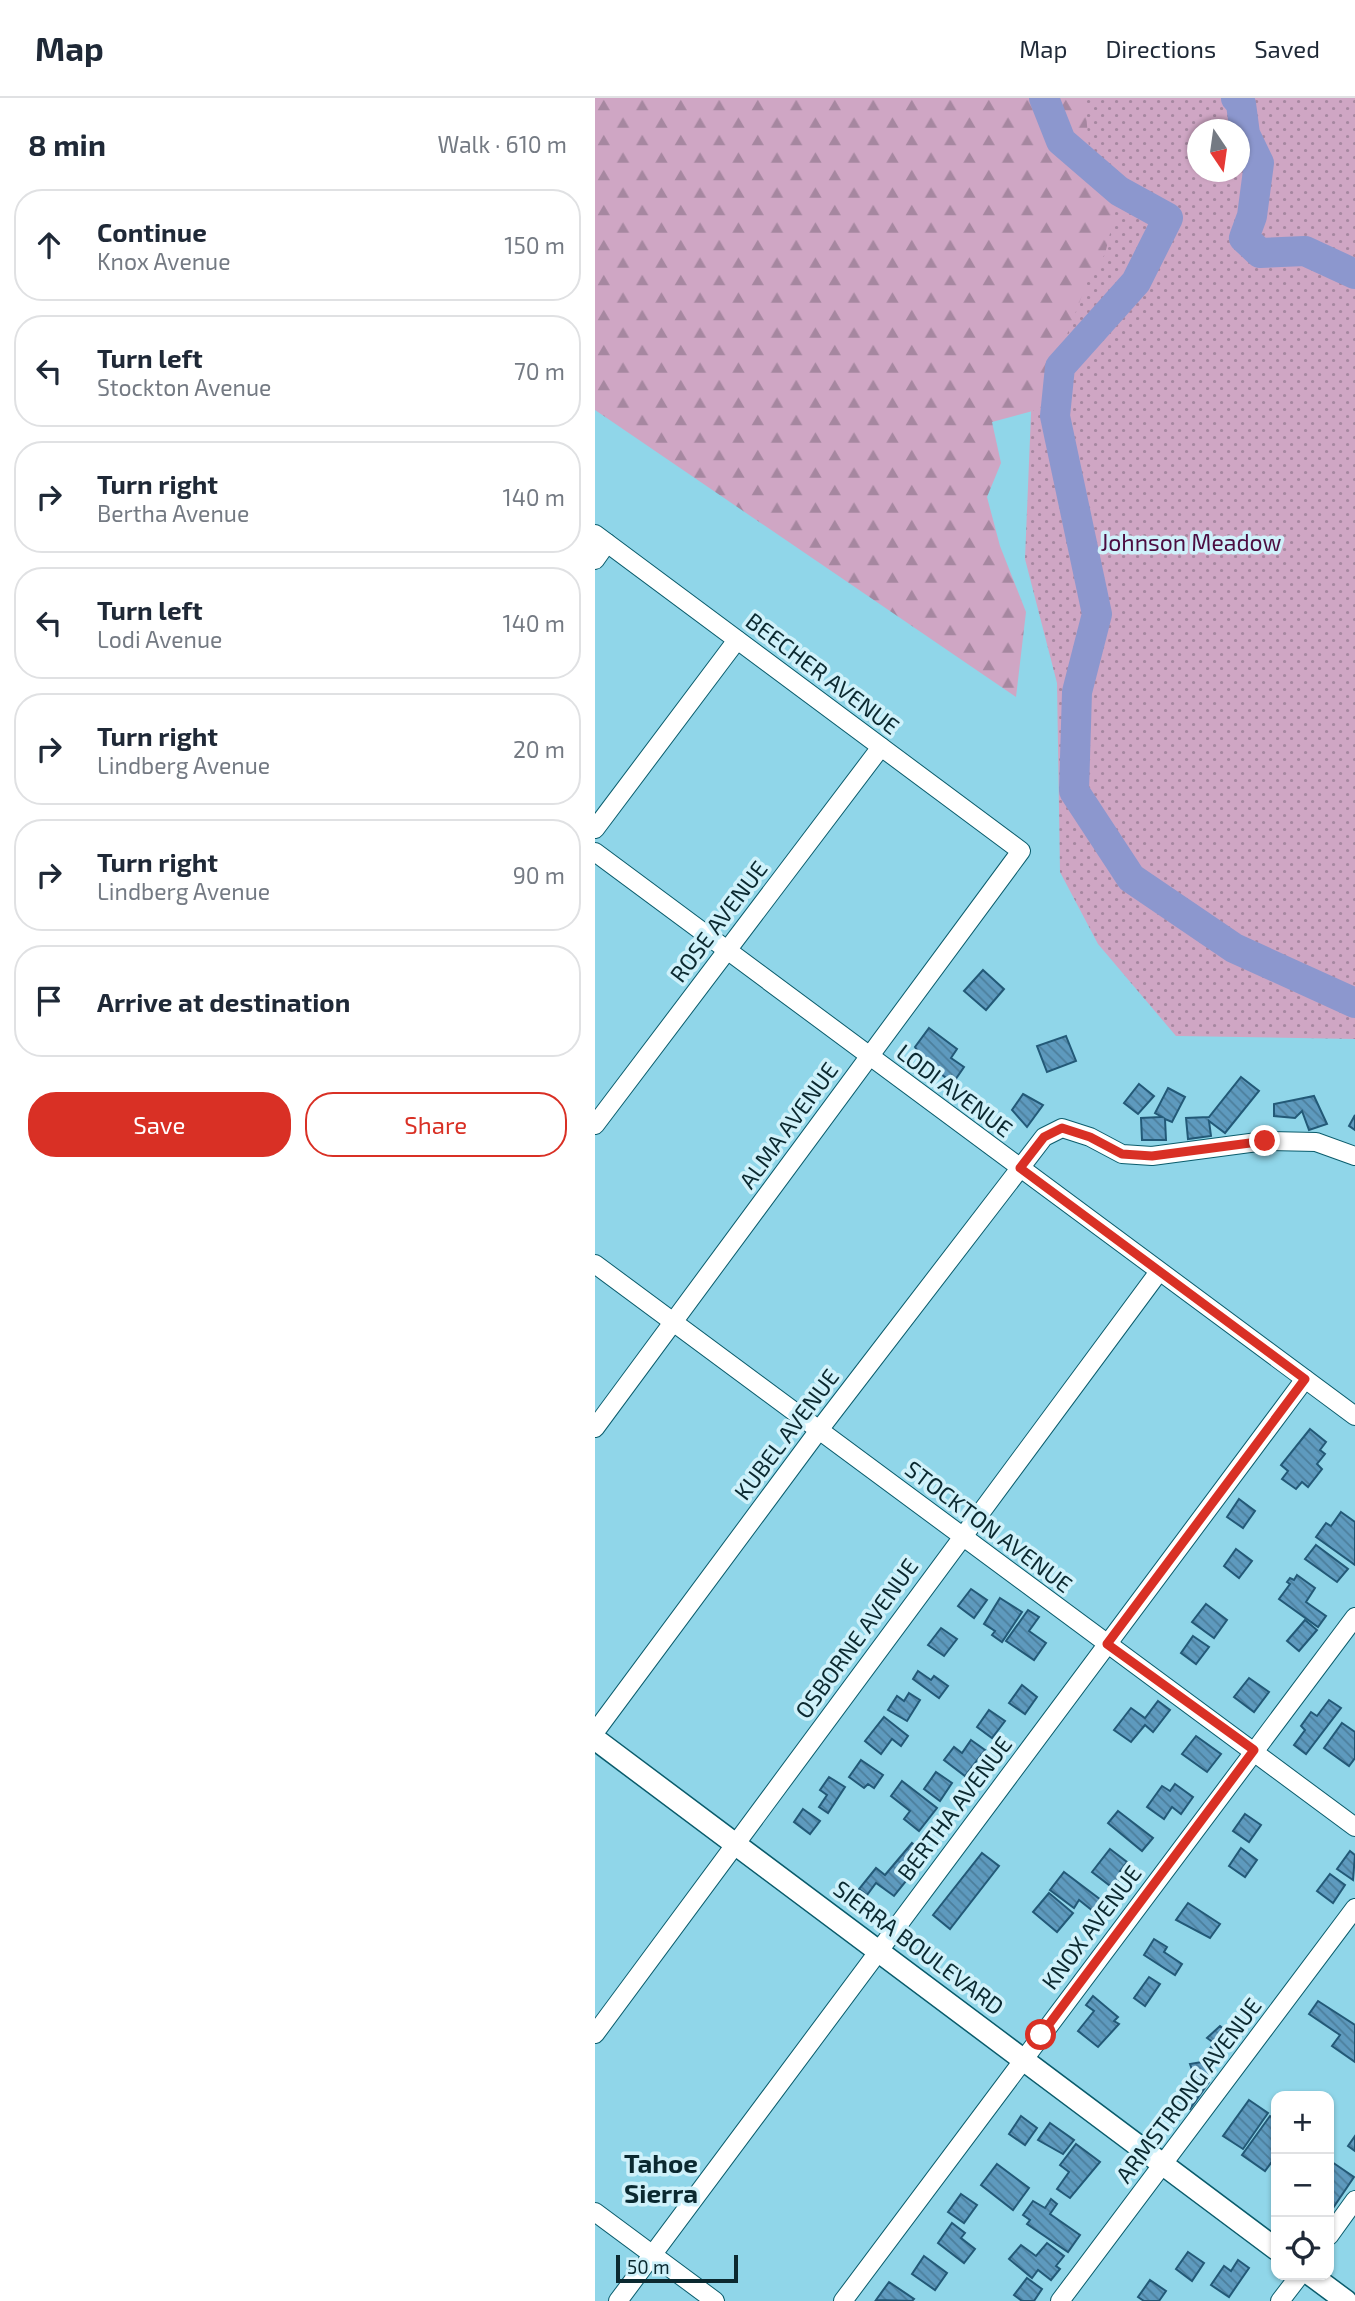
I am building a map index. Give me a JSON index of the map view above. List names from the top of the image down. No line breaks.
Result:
{"streets":{"street":["BEECHER AVENUE","ROSE AVENUE","LODI AVENUE","ALMA AVENUE","KUBEL AVENUE","STOCKTON AVENUE","OSBORNE AVENUE","BERTHA AVENUE","KNOX AVENUE","SIERRA BOULEVARD","ARMSTRONG AVENUE"]},"crossings":[["BEECHER AVENUE","ROSE AVENUE"],["BEECHER AVENUE","ALMA AVENUE"],["ROSE AVENUE","LODI AVENUE"],["LODI AVENUE","ALMA AVENUE"],["LODI AVENUE","KUBEL AVENUE"],["LODI AVENUE","OSBORNE AVENUE"],["LODI AVENUE","BERTHA AVENUE"],["ALMA AVENUE","STOCKTON AVENUE"],["KUBEL AVENUE","STOCKTON AVENUE"],["STOCKTON AVENUE","OSBORNE AVENUE"],["STOCKTON AVENUE","BERTHA AVENUE"],["STOCKTON AVENUE","KNOX AVENUE"],["OSBORNE AVENUE","SIERRA BOULEVARD"],["BERTHA AVENUE","SIERRA BOULEVARD"],["KNOX AVENUE","SIERRA BOULEVARD"],["SIERRA BOULEVARD","ARMSTRONG AVENUE"]],"districts":["Tahoe Sierra"],"parks":["Johnson Meadow"],"scale_bar":"50 m","north":"bottom","page":{"header":"Map","nav":["Map","Directions","Saved"],"heading":["8 min","Walk · 610 m"],"list":[["Continue","Knox Avenue","150 m"],["Turn left","Stockton Avenue","70 m"],["Turn right","Bertha Avenue","140 m"],["Turn left","Lodi Avenue","140 m"],["Turn right","Lindberg Avenue","20 m"],["Turn right","Lindberg Avenue","90 m"],"Arrive at destination"],"buttons":["Save","Share"],"map_buttons":["+","−"],"scale":"50 m"}}
